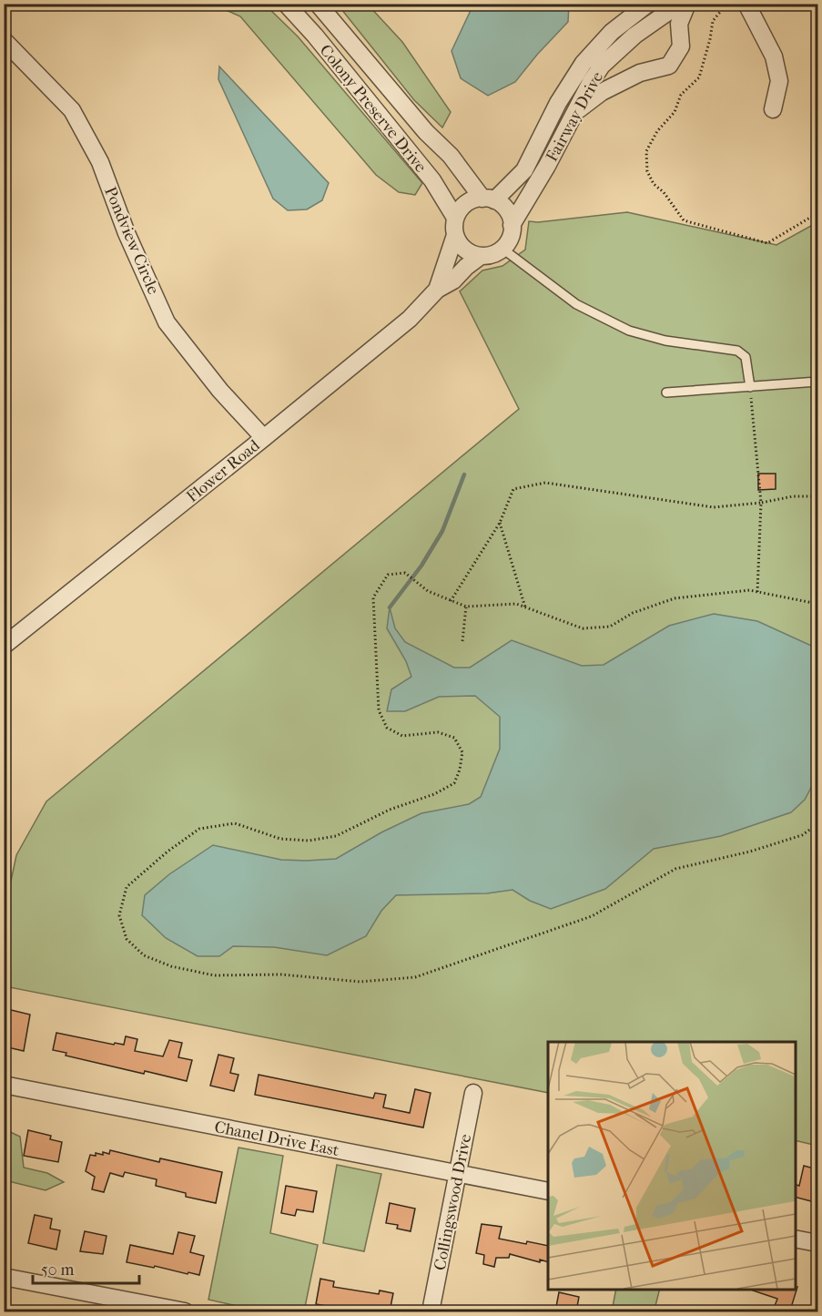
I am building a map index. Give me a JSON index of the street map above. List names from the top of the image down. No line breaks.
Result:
{"streets":{"street":["Colony Preserve Drive","Fairway Drive","Pondview Circle","Flower Road","Chanel Drive East","Collingswood Drive"]},"crossings":[["Colony Preserve Drive","Fairway Drive"],["Colony Preserve Drive","Flower Road"],["Fairway Drive","Flower Road"],["Pondview Circle","Flower Road"],["Chanel Drive East","Collingswood Drive"]],"scale_bar":"50 m"}
